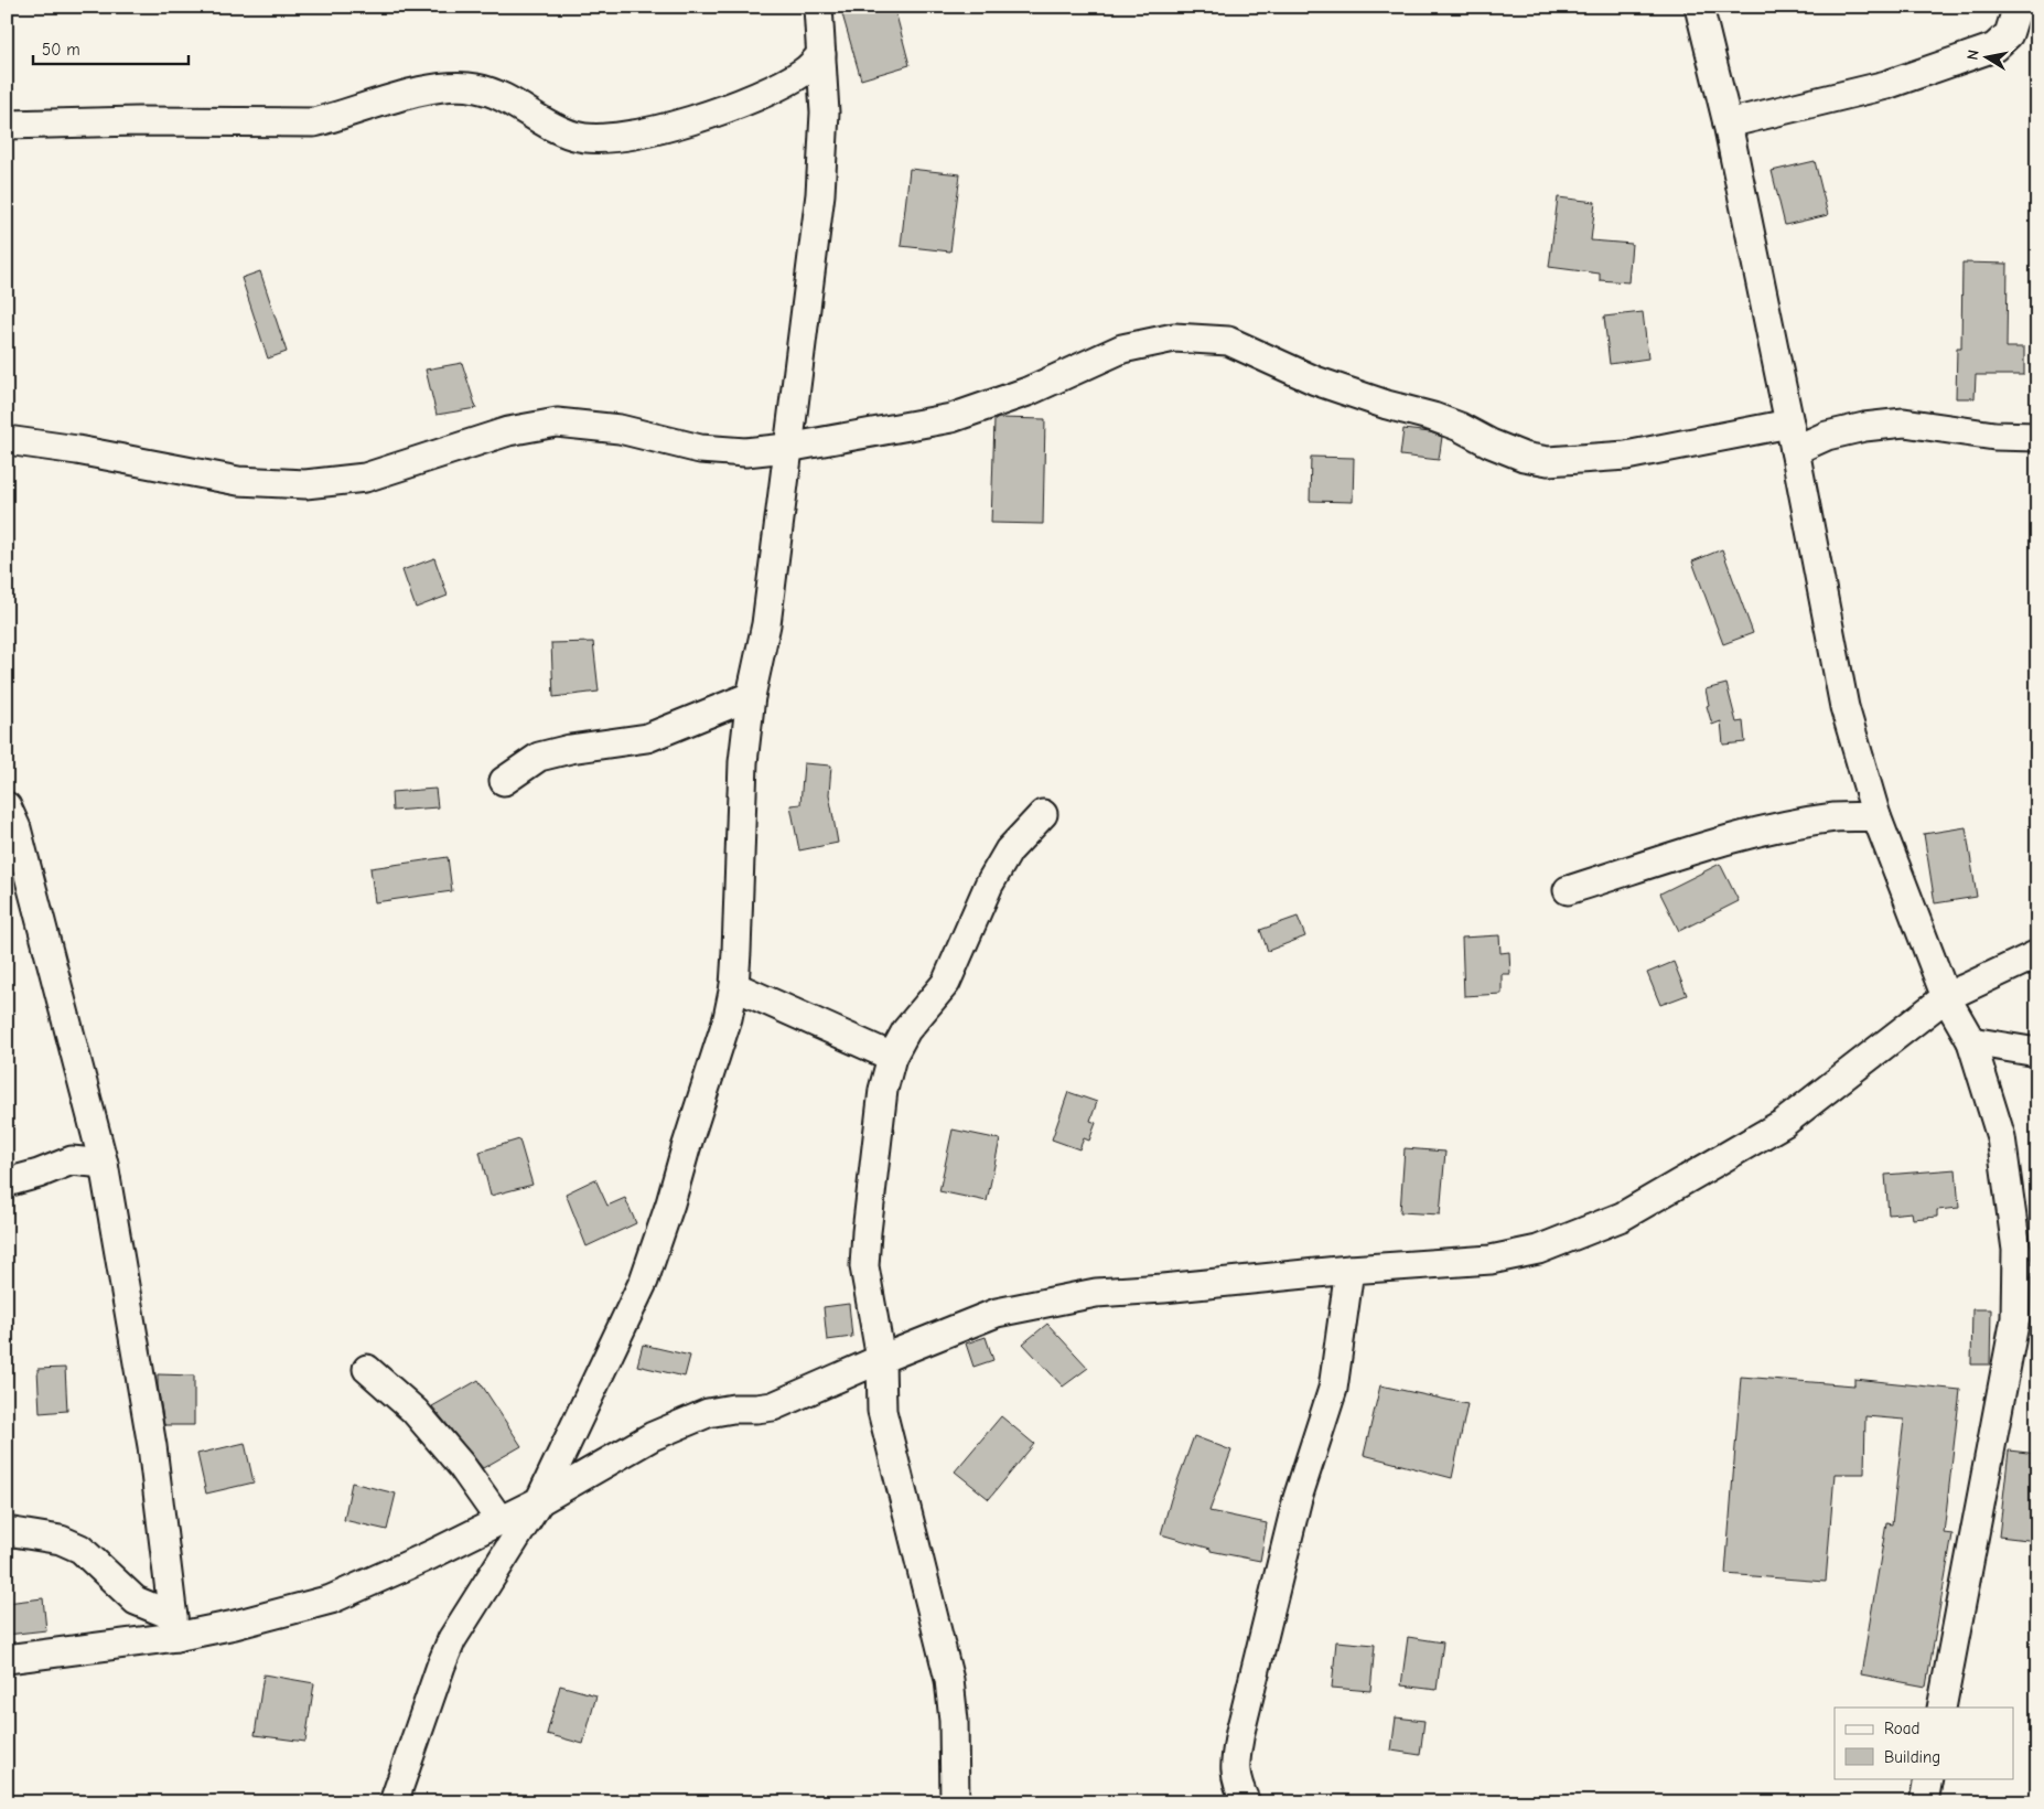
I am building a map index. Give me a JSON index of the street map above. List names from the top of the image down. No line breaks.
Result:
{"legend":["Road","Building"],"scale_bar":"50 m","north":"left"}
